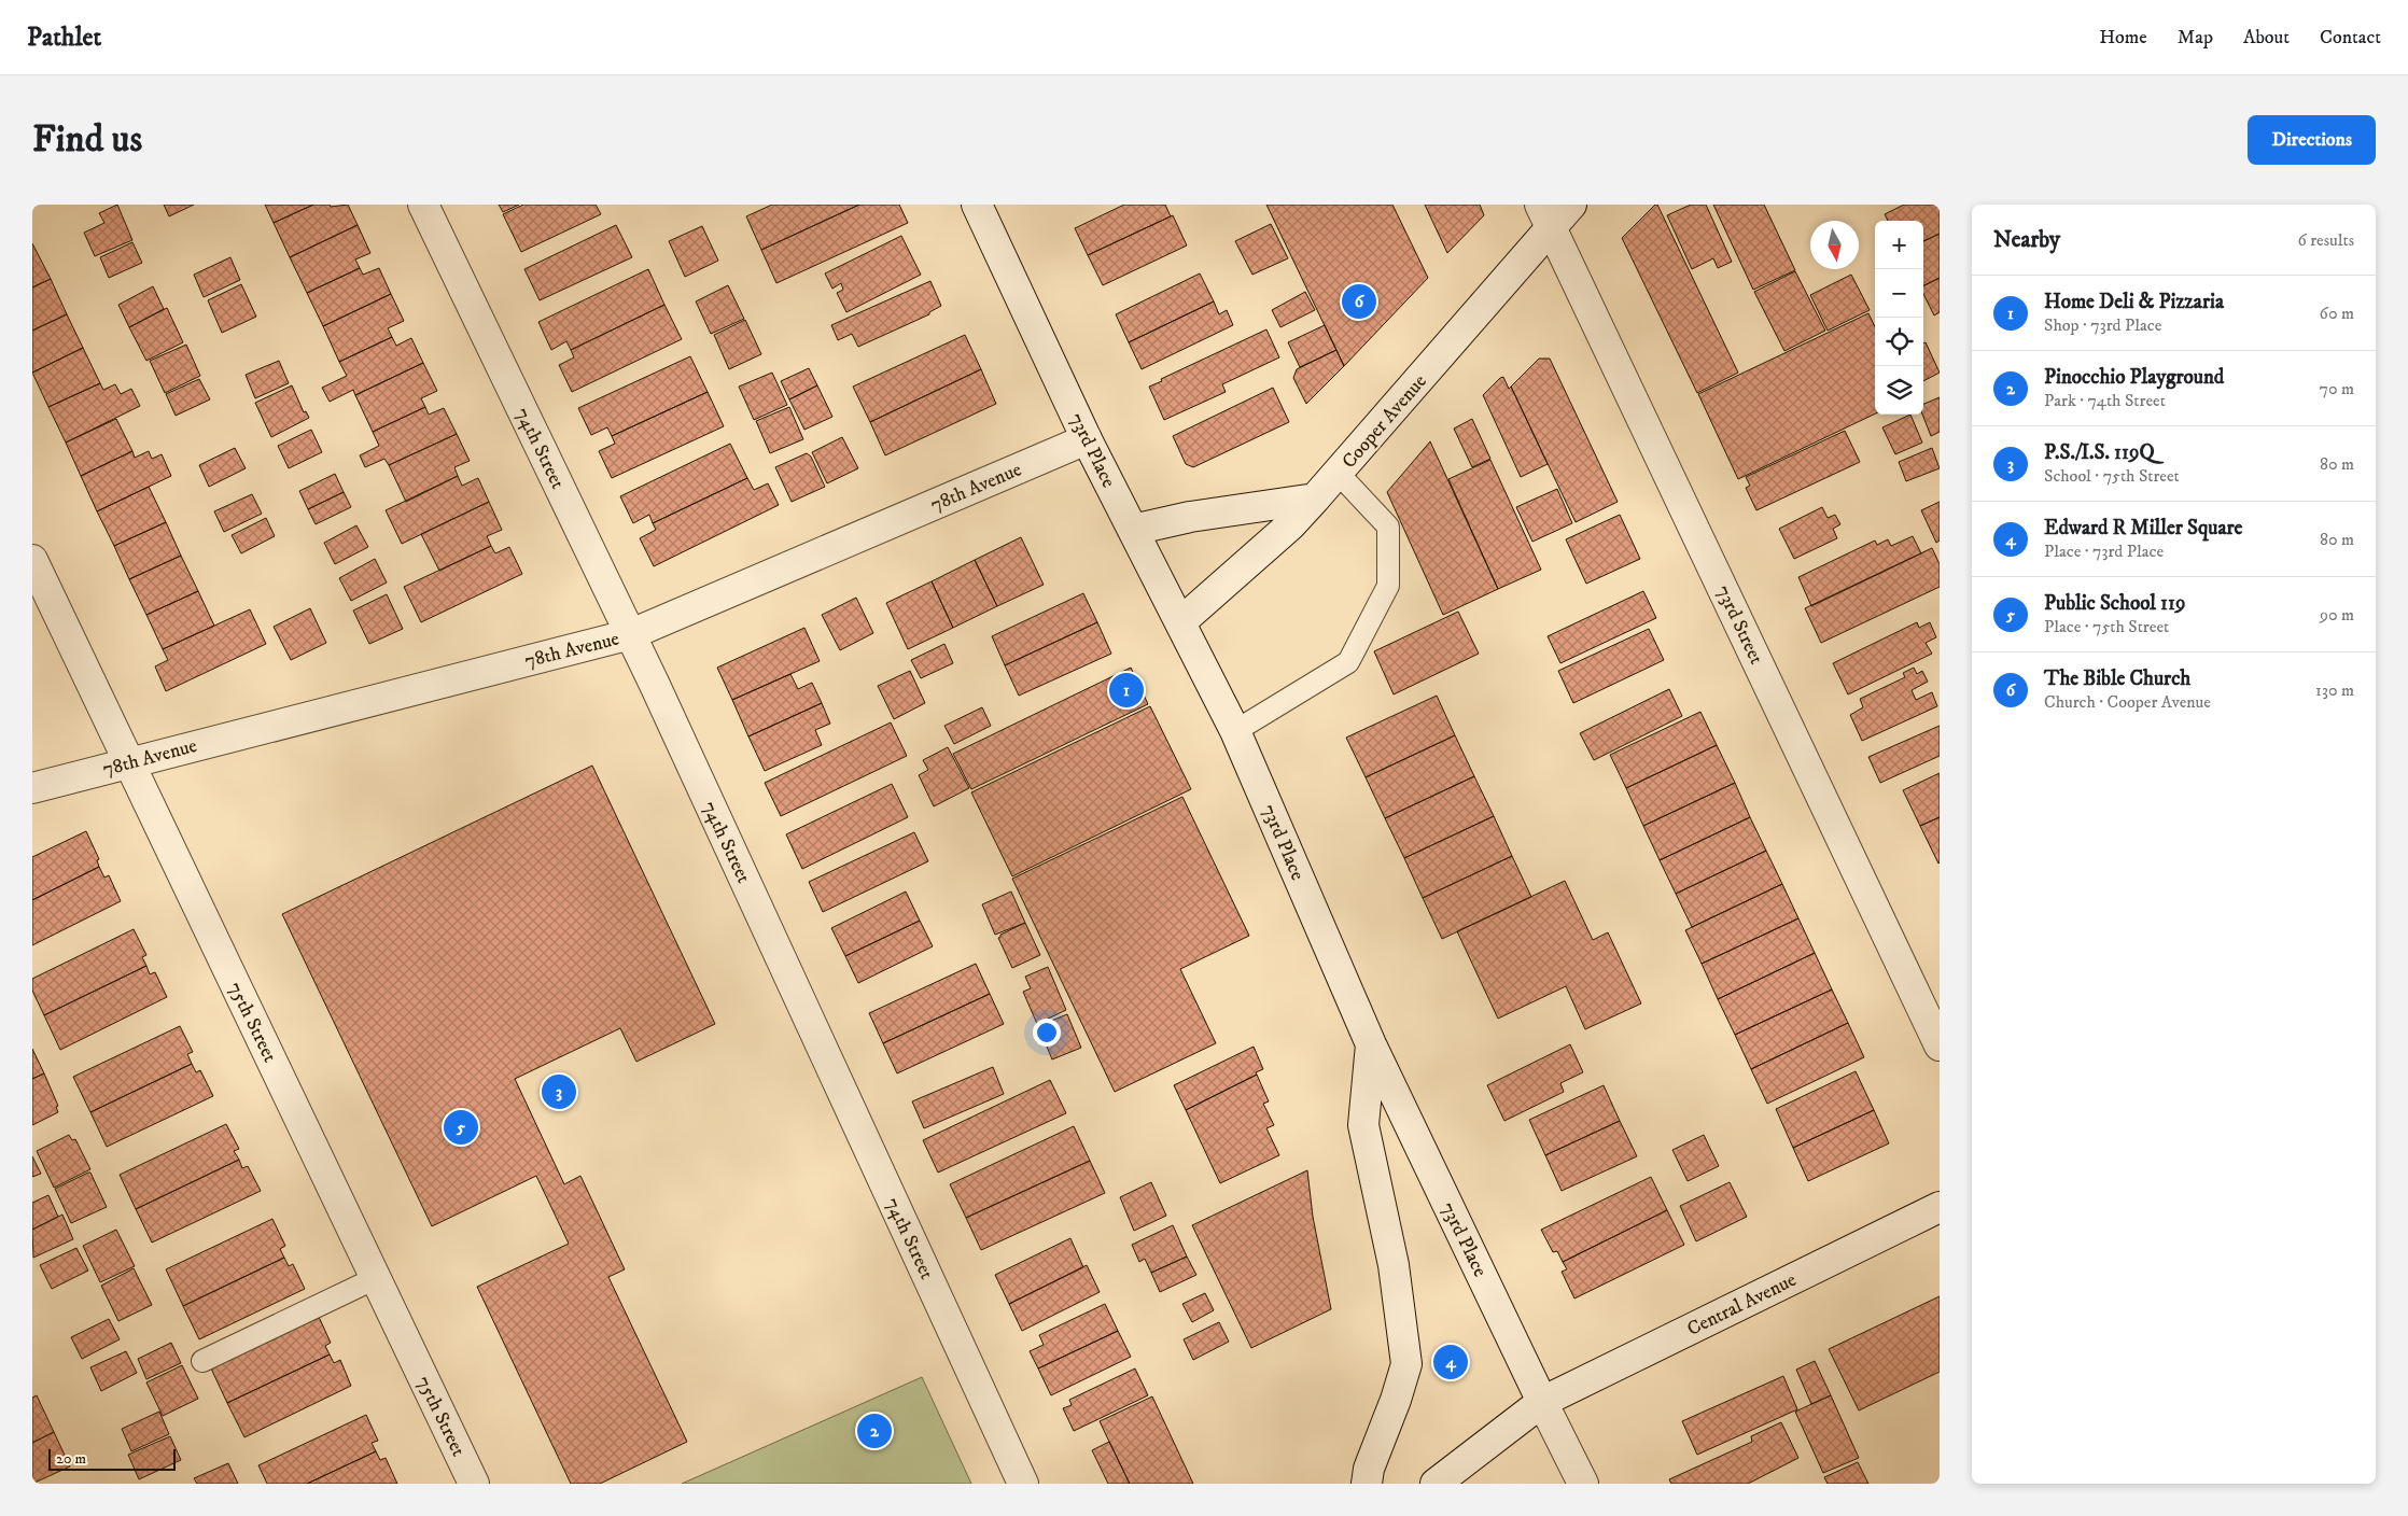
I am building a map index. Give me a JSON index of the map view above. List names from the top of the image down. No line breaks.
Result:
{"streets":{"street":["Cooper Avenue","74th Street","73rd Place","78th Avenue","73rd Street","75th Street","Central Avenue"]},"crossings":[["Cooper Avenue","73rd Place"],["Cooper Avenue","73rd Street"],["74th Street","78th Avenue"],["73rd Place","78th Avenue"],["73rd Place","Central Avenue"],["78th Avenue","75th Street"]],"scale_bar":"20 m","north":"bottom","page":{"header":"Pathlet","nav":["Home","Map","About","Contact"],"buttons":"Directions","title":"Find us","heading":["Nearby","6 results"],"map_buttons":["+","−"],"list":[{"mark":"1","name":"Home Deli & Pizzaria","note":"Shop · 73rd Place","value":"60 m"},{"mark":"2","name":"Pinocchio Playground","note":"Park · 74th Street","value":"70 m"},{"mark":"3","name":"P.S./I.S. 119Q","note":"School · 75th Street","value":"80 m"},{"mark":"4","name":"Edward R Miller Square","note":"Place · 73rd Place","value":"80 m"},{"mark":"5","name":"Public School 119","note":"Place · 75th Street","value":"90 m"},{"mark":"6","name":"The Bible Church","note":"Church · Cooper Avenue","value":"130 m"}],"pins":["6","1","3","5","4","2"],"scale":"20 m"}}
